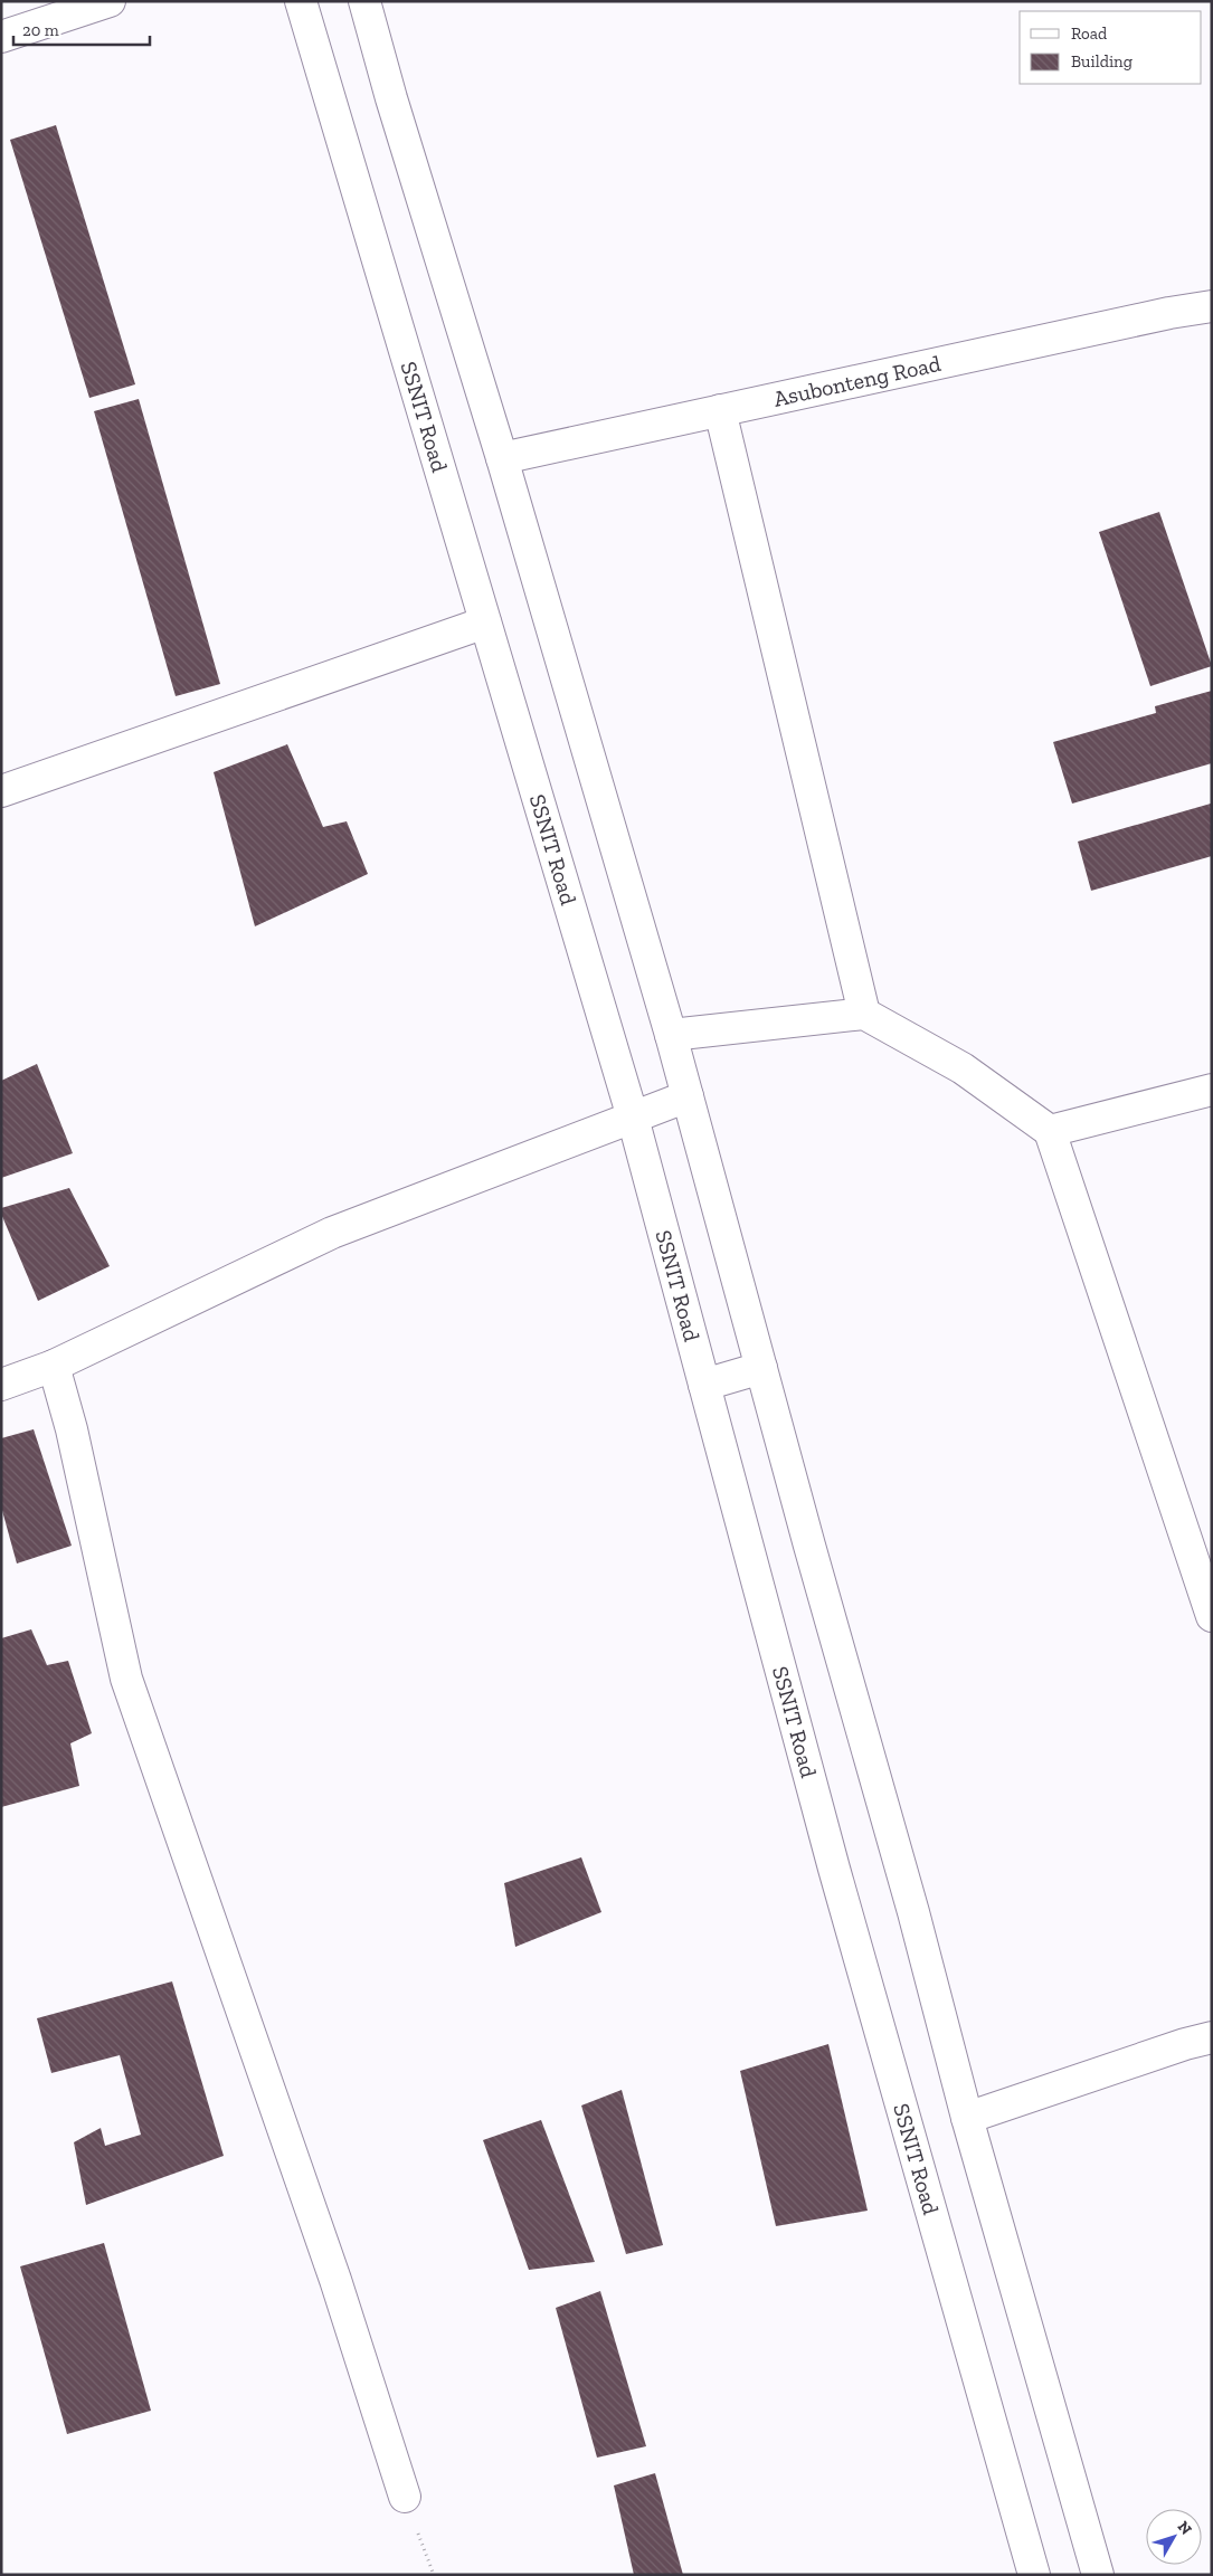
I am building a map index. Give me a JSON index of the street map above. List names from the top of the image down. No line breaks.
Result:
{"streets":{"street":["Asubonteng Road","SSNIT Road"]},"legend":["Road","Building"],"scale_bar":"20 m","north":"top right"}
